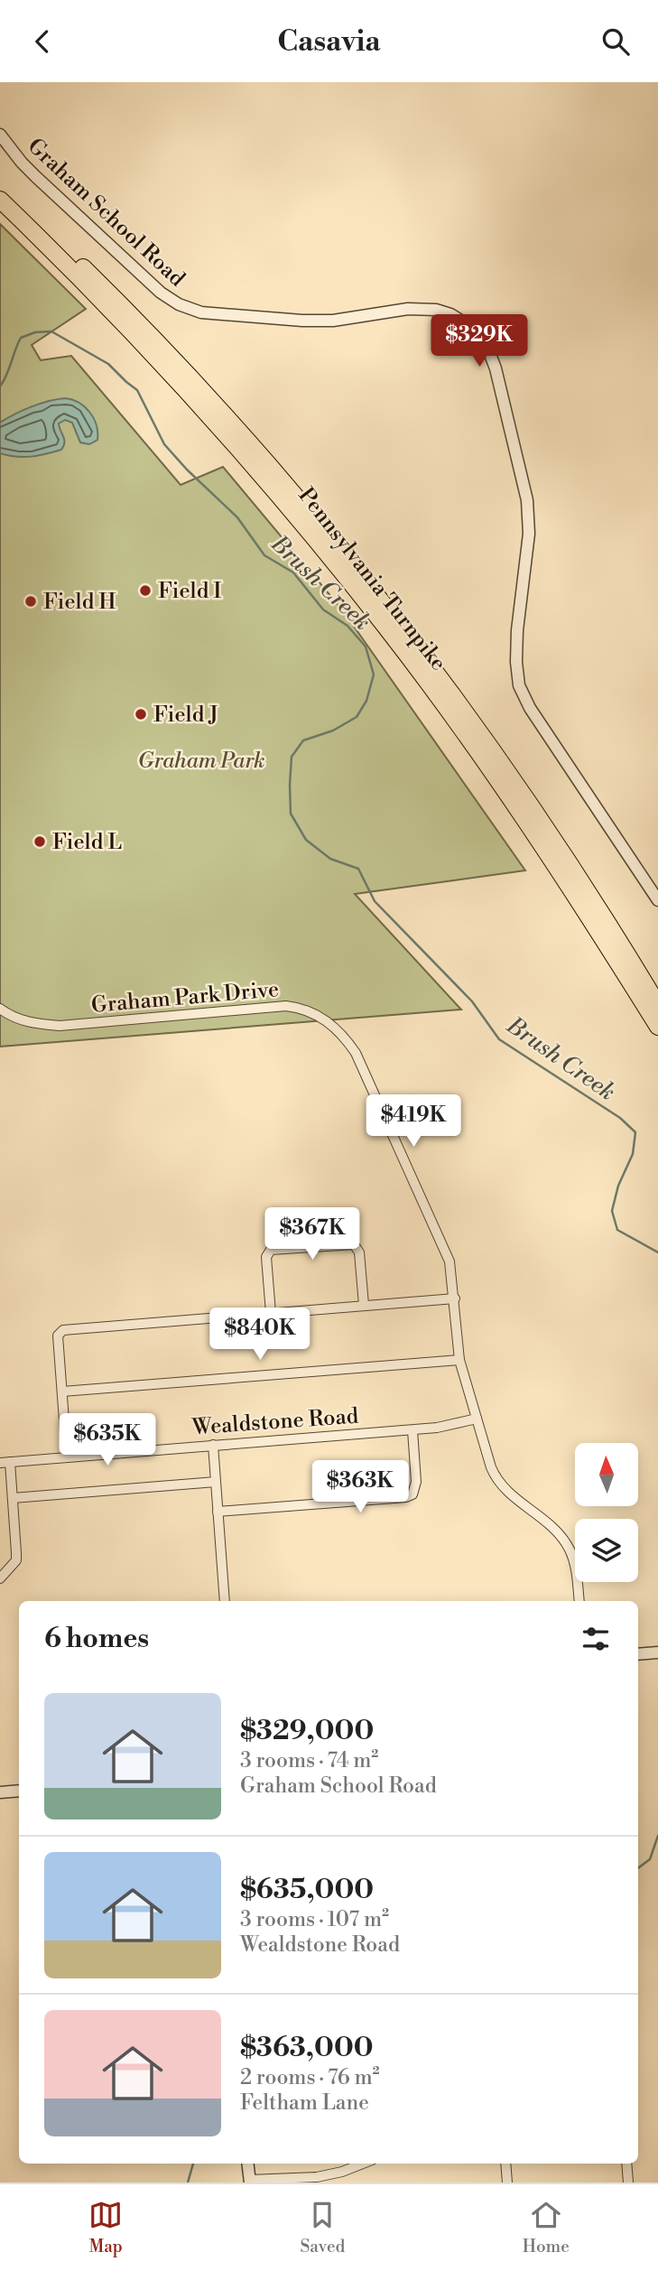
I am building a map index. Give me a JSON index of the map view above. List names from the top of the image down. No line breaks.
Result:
{"streets":{"highway":["Pennsylvania Turnpike"],"street":["Graham School Road","Graham Park Drive","Wealdstone Road"]},"crossings":[["Graham Park Drive","Wealdstone Road"]],"water":["Brush Creek"],"parks":["Graham Park"],"places":["Field I","Field H","Field J","Field L"],"north":"top","page":{"header":"Casavia","price":["$329K","$419K","$367K","$840K","$635K","$363K"],"heading":"6 homes","list":[{"name":"$329,000","note":"3 rooms · 74 m² · Graham School Road"},{"name":"$635,000","note":"3 rooms · 107 m² · Wealdstone Road"},{"name":"$363,000","note":"2 rooms · 76 m² · Feltham Lane"}],"tabs":["Map","Saved","Home"]}}
